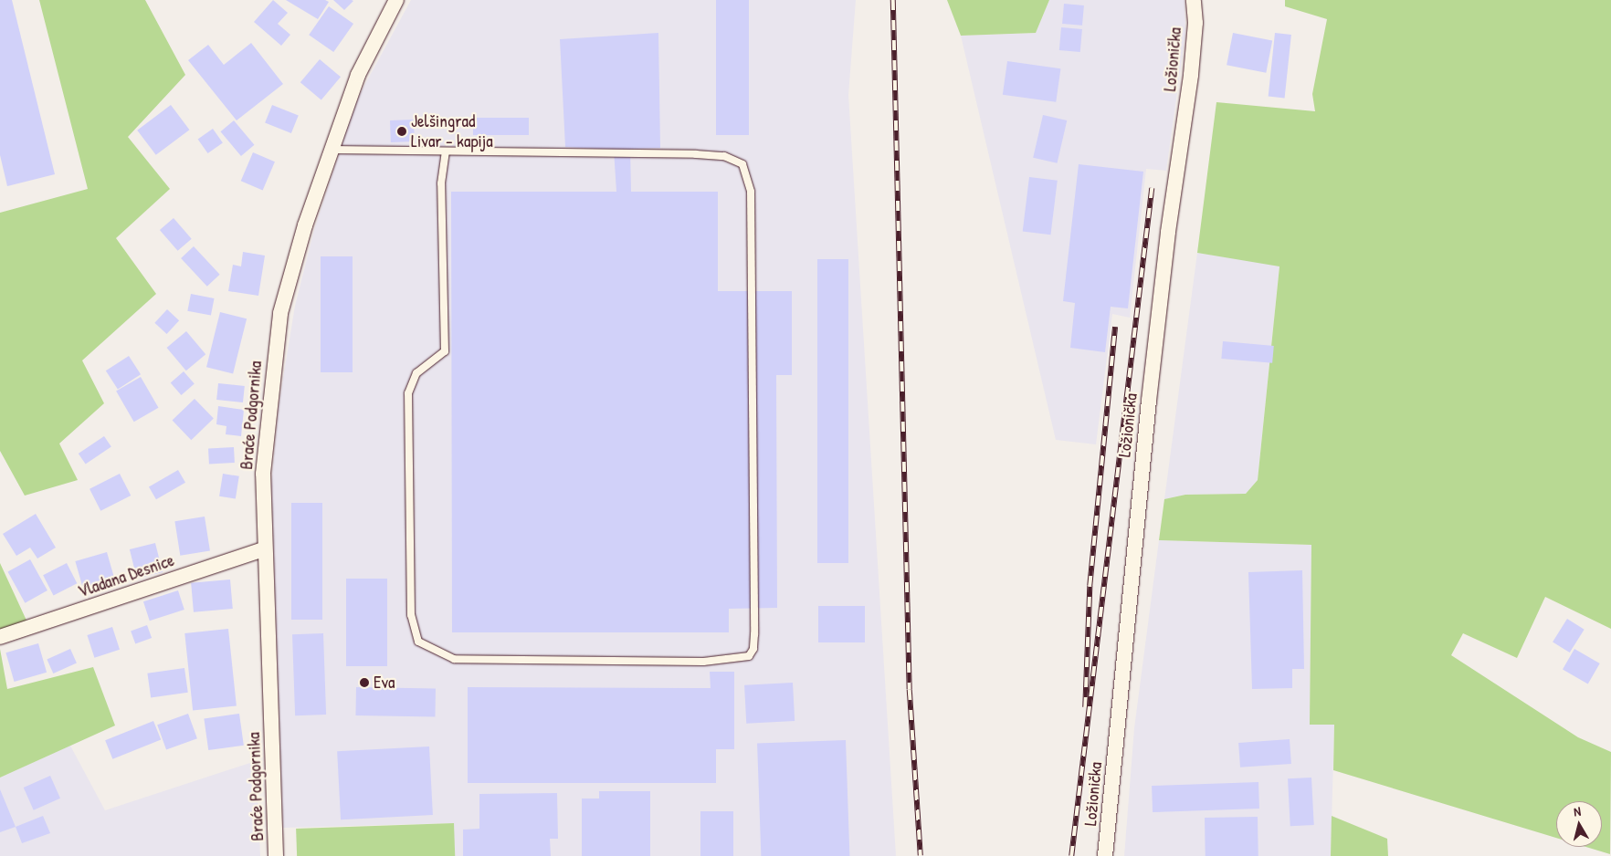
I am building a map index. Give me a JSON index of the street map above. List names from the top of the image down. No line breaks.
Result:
{"streets":{"street":["Ložionička","Braće Podgornika","Vladana Desnice"]},"crossings":[["Braće Podgornika","Vladana Desnice"]],"places":["Jelšingrad Livar - kapija","Eva"],"north":"top"}
